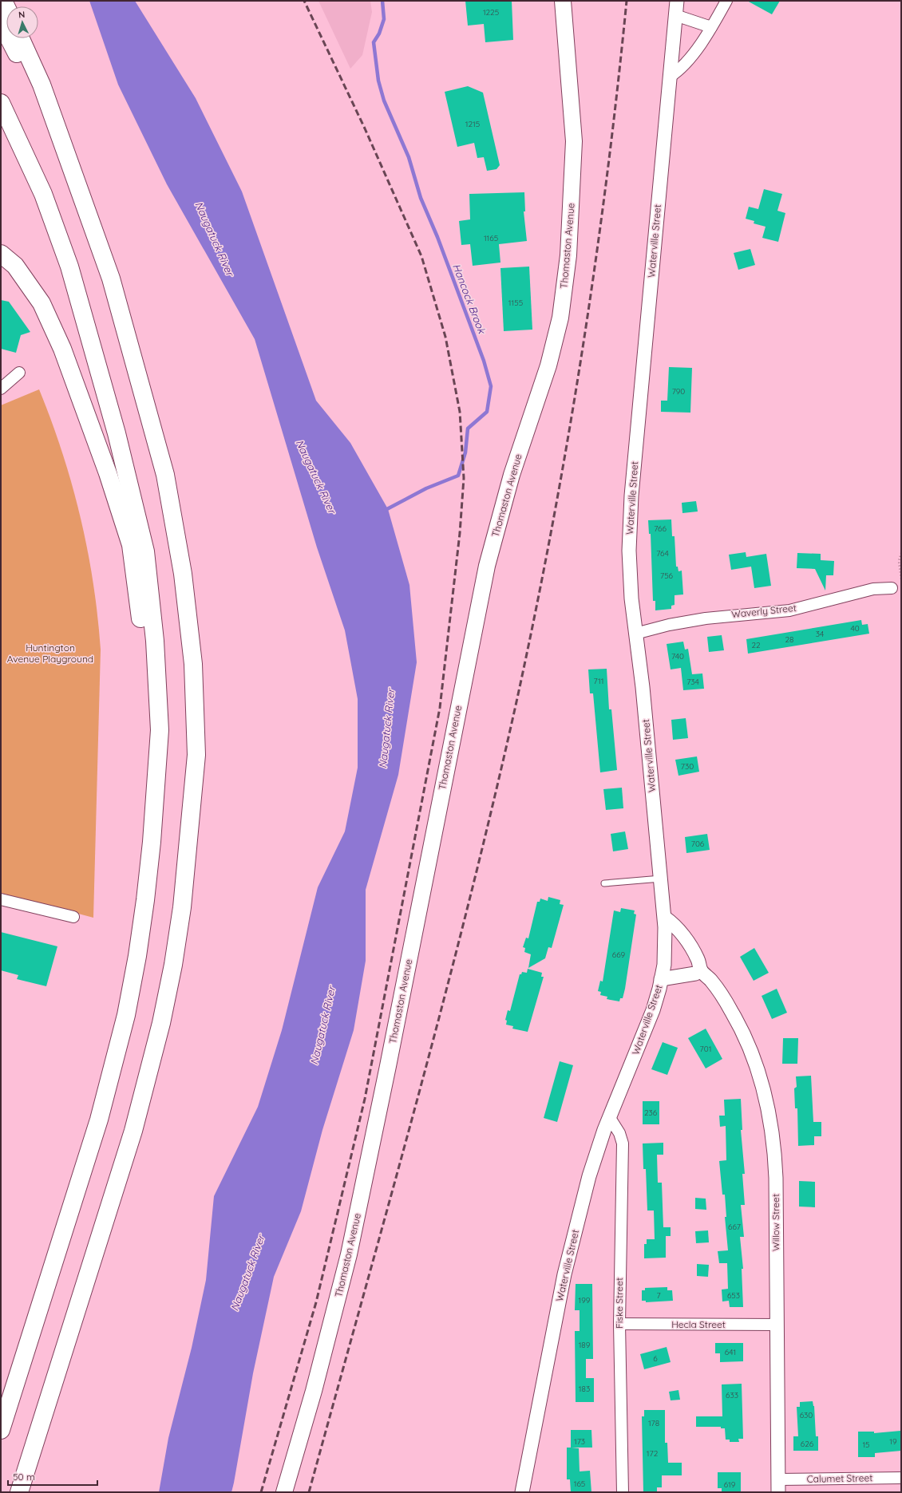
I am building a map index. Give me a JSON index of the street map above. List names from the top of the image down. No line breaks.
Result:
{"streets":{"main road":["Thomaston Avenue"],"street":["Waterville Street","Waverly Street","Willow Street","Fiske Street","Hecla Street","Calumet Street"]},"crossings":[["Waterville Street","Waverly Street"],["Waterville Street","Willow Street"],["Waterville Street","Fiske Street"],["Willow Street","Hecla Street"],["Willow Street","Calumet Street"],["Fiske Street","Hecla Street"]],"water":["Naugatuck River","Hancock Brook"],"parks":["Huntington Avenue Playground"],"house_numbers":["1225","1215","1165","1155","790","766","764","756","40","34","28","22","740","711","734","730","706","669","701","236","667","7","653","199","189","641","6","183","633","630","178","173","19","626","15","172","165","619"],"scale_bar":"50 m","north":"top"}
